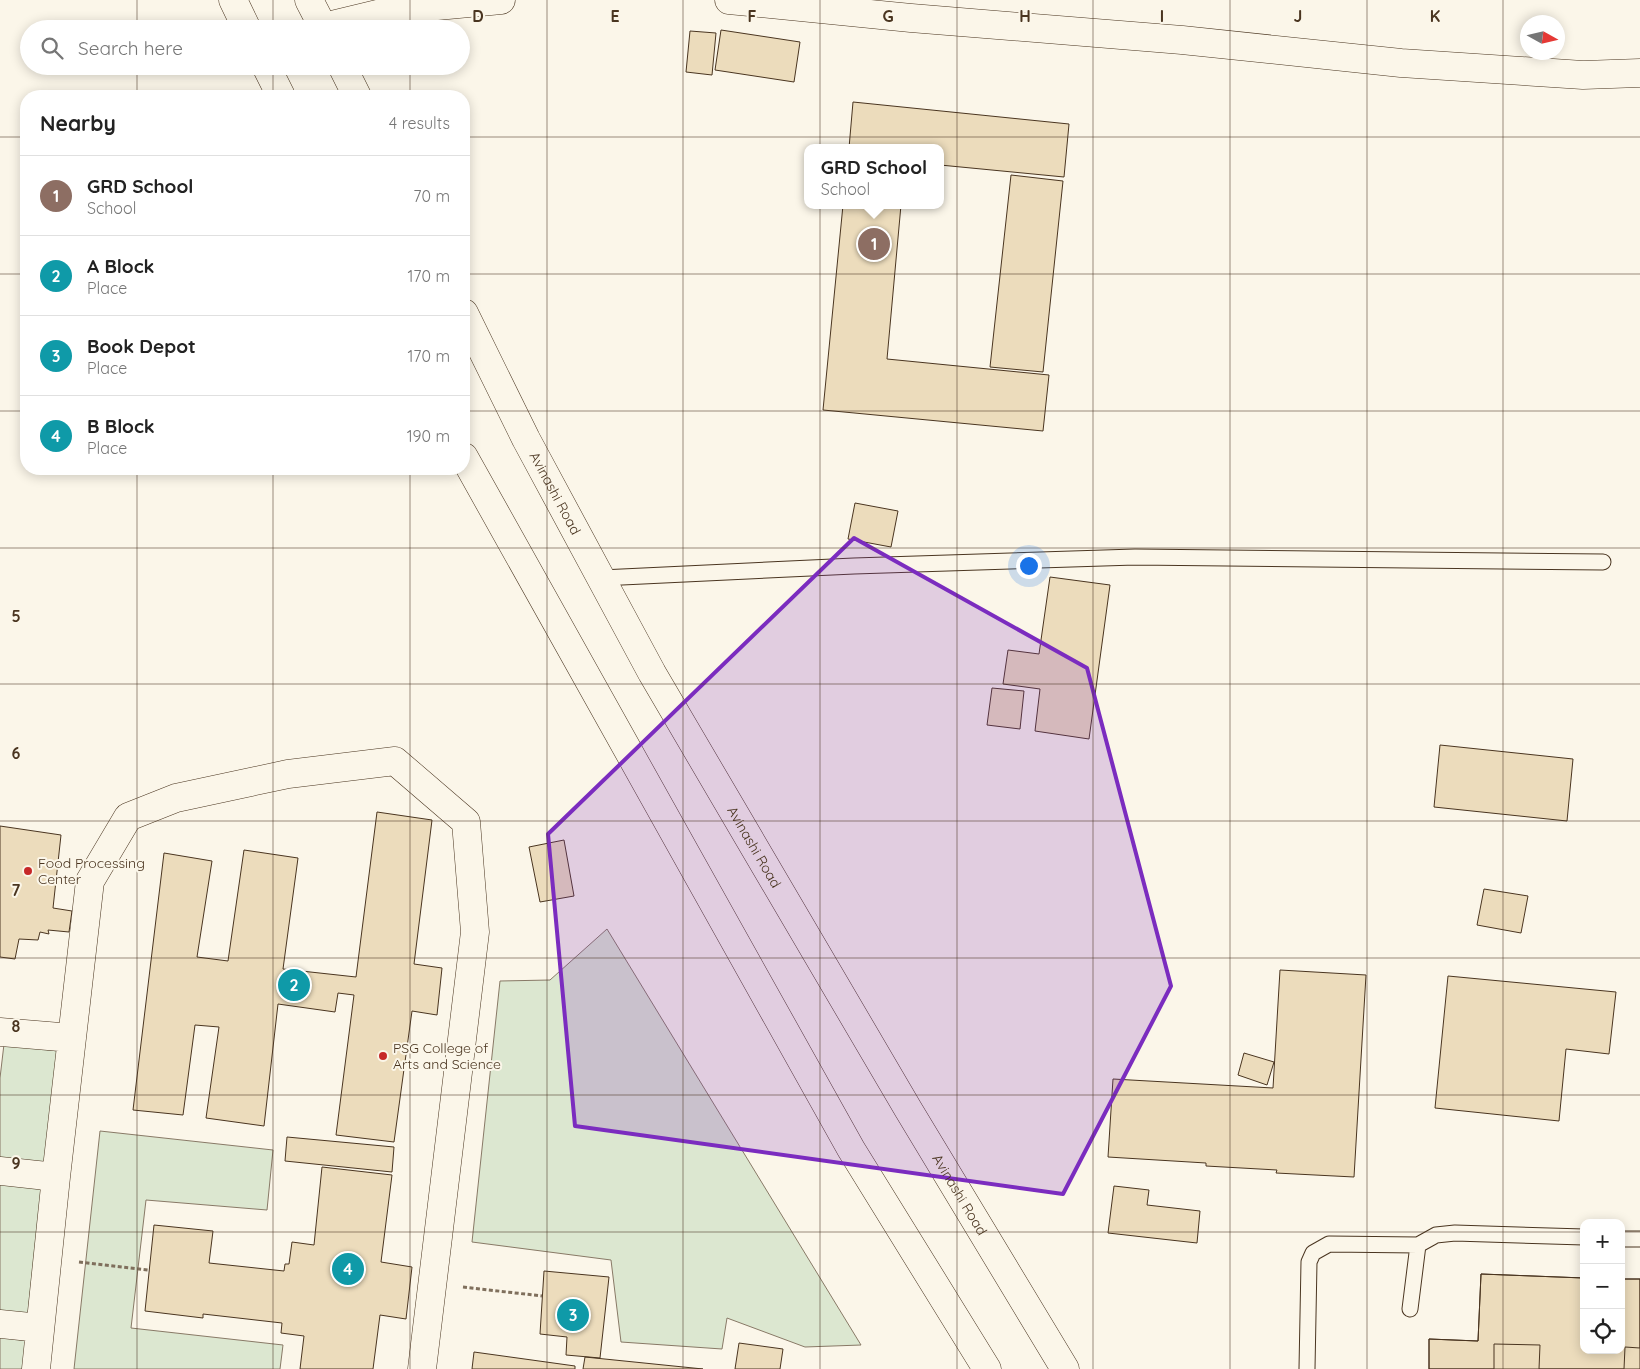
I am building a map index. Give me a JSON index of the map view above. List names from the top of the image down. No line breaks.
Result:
{"streets":{"street":["Avinashi Road"]},"places":["Food Processing Center","PSG College of Arts and Science"],"north":"right","page":{"search":"Search here","heading":["Nearby","4 results"],"popup":["GRD School","School"],"list":[{"mark":"1","name":"GRD School","note":"School","value":"70 m"},{"mark":"2","name":"A Block","note":"Place","value":"170 m"},{"mark":"3","name":"Book Depot","note":"Place","value":"170 m"},{"mark":"4","name":"B Block","note":"Place","value":"190 m"}],"pins":["1","2","4","3"],"map_buttons":["+","−"]},"grid":{"columns":["D","E","F","G","H","I","J","K"],"rows":["5","6","7","8","9"]}}
